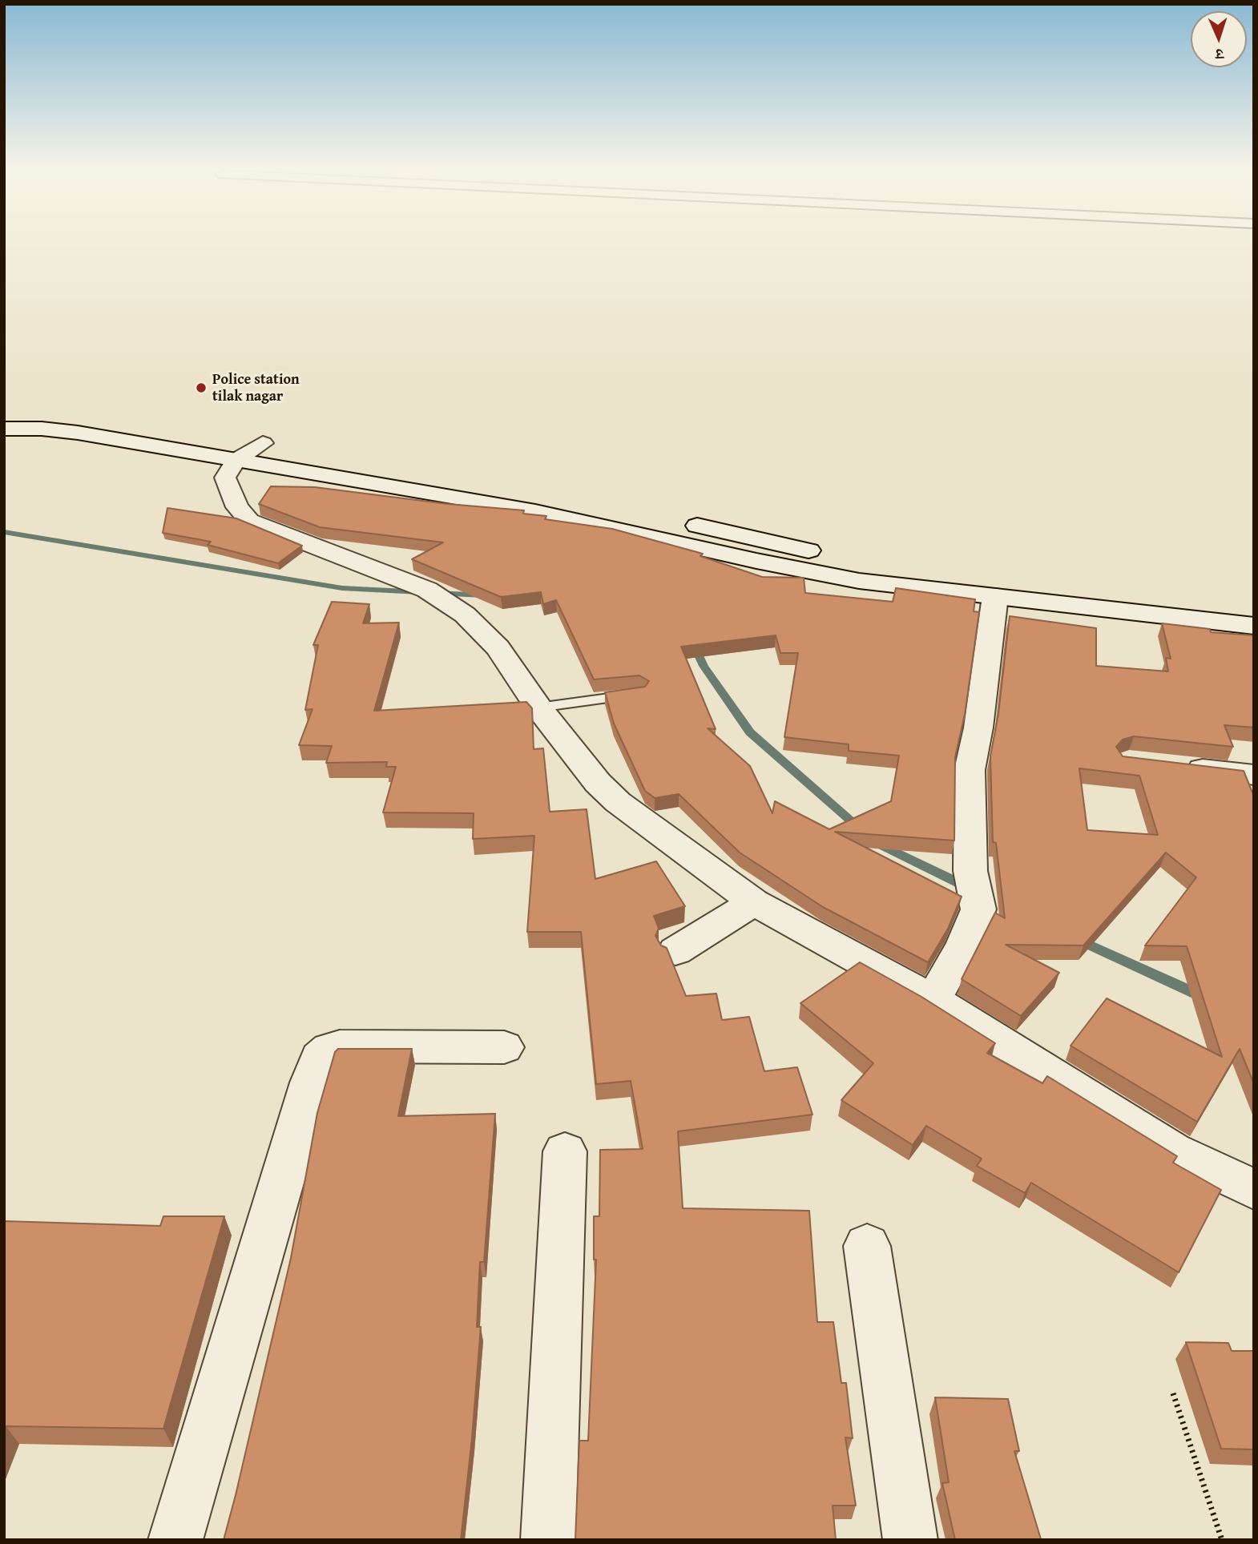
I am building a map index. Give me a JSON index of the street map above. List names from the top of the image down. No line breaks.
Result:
{"places":["Police station tilak nagar"],"north":"bottom"}
